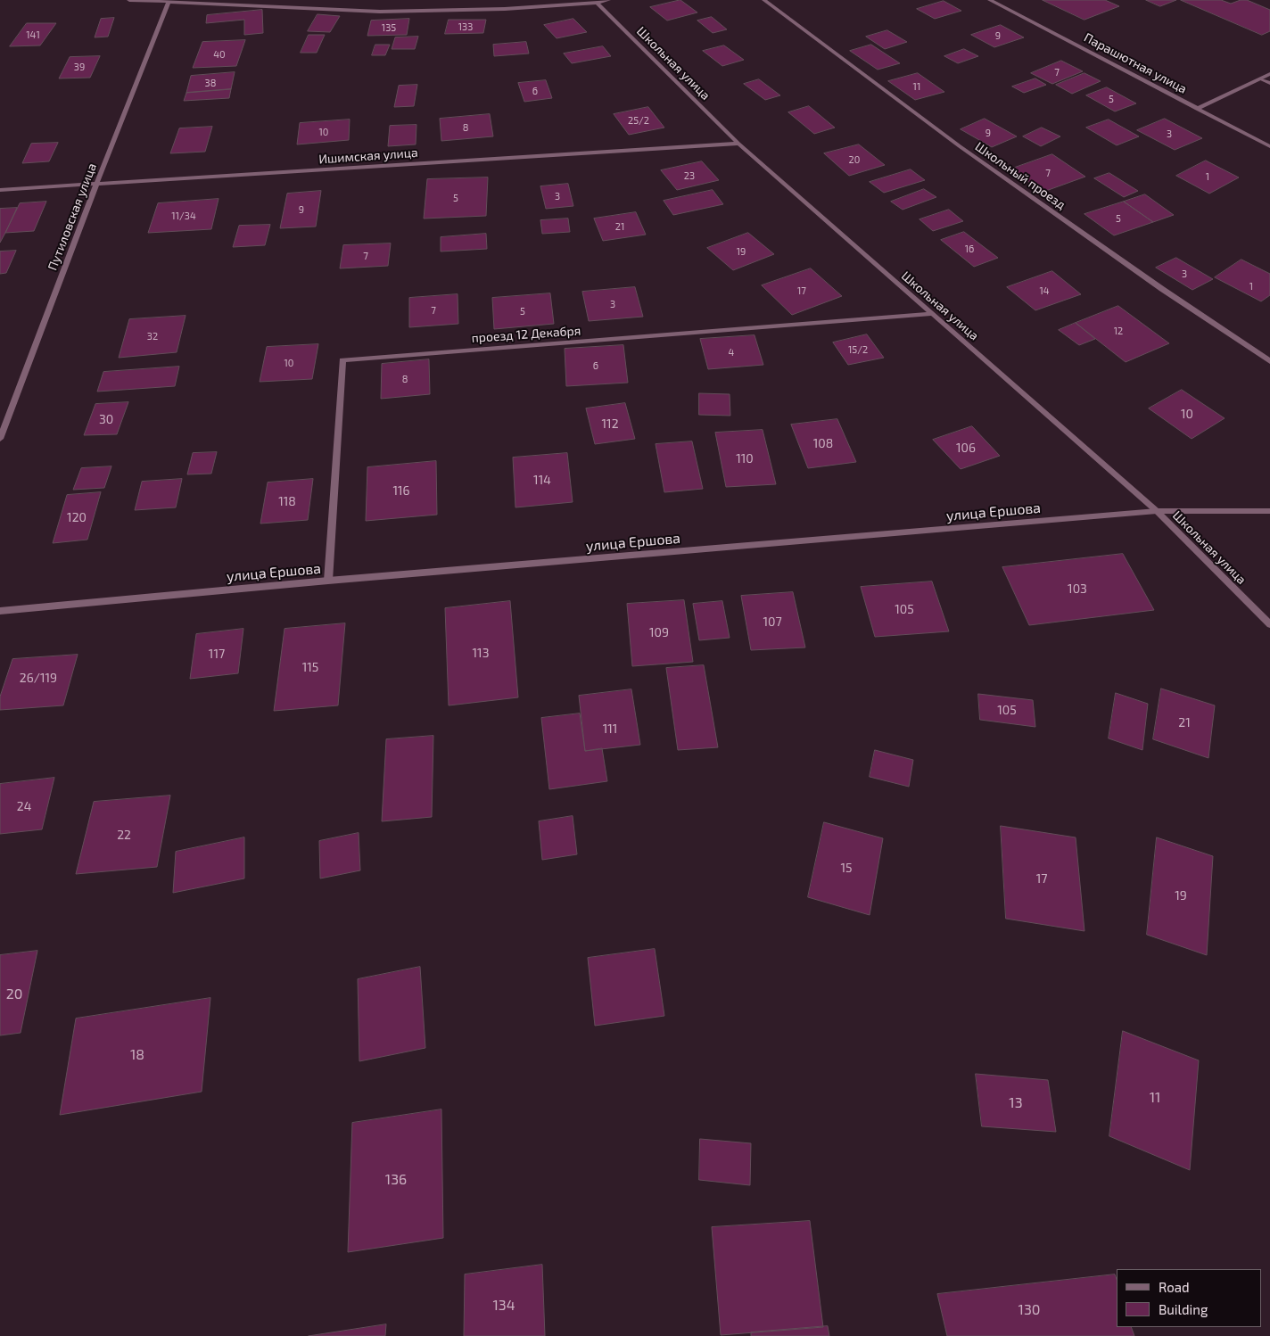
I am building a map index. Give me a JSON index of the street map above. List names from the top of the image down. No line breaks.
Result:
{"streets":{"street":["Школьная улица","Парашютная улица","Ишимская улица","Школьный проезд","Путиловская улица","проезд 12 Декабря","улица Ершова"]},"crossings":[["Школьная улица","Ишимская улица"],["Школьная улица","проезд 12 Декабря"],["Школьная улица","улица Ершова"],["Ишимская улица","Путиловская улица"],["проезд 12 Декабря","улица Ершова"]],"house_numbers":["133","135","141","9","40","39","7","38","11","6","5","25/2","8","10","9","3","20","7","23","1","3","5","9","11/34","5","21","16","19","7","3","1","17","14","3","7","5","12","32","15/2","4","10","6","8","10","30","112","108","106","110","114","116","118","120","103","105","107","109","113","117","115","26/119","105","21","111","24","22","15","17","19","20","18","11","13","136","134","130"],"legend":["Road","Building"]}
